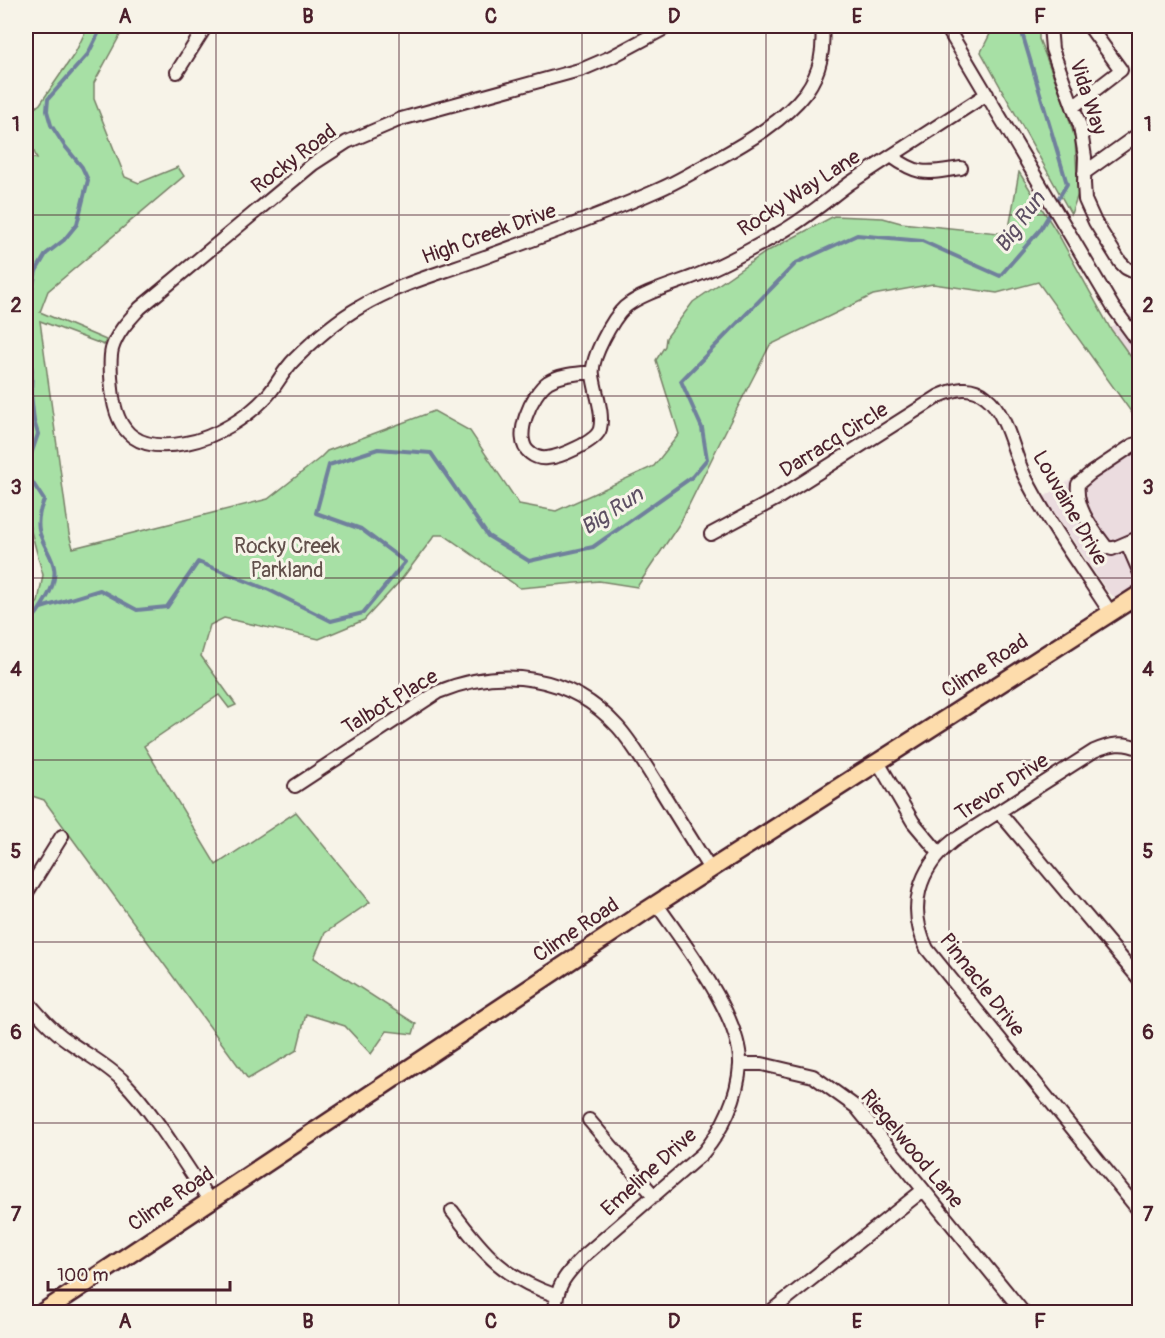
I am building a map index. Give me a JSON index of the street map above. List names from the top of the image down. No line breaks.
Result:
{"streets":{"main road":["Clime Road"],"street":["Vida Way","Rocky Road","Rocky Way Lane","High Creek Drive","Darracq Circle","Louvaine Drive","Talbot Place","Trevor Drive","Pinnacle Drive","Riegelwood Lane","Emeline Drive"]},"crossings":[["Rocky Road","High Creek Drive"],["Darracq Circle","Louvaine Drive"],["Louvaine Drive","Clime Road"],["Clime Road","Talbot Place"],["Clime Road","Emeline Drive"],["Trevor Drive","Pinnacle Drive"],["Riegelwood Lane","Emeline Drive"]],"water":["Big Run"],"parks":["Rocky Creek Parkland"],"scale_bar":"100 m","grid":{"columns":["A","B","C","D","E","F"],"rows":["1","2","3","4","5","6","7"]}}
